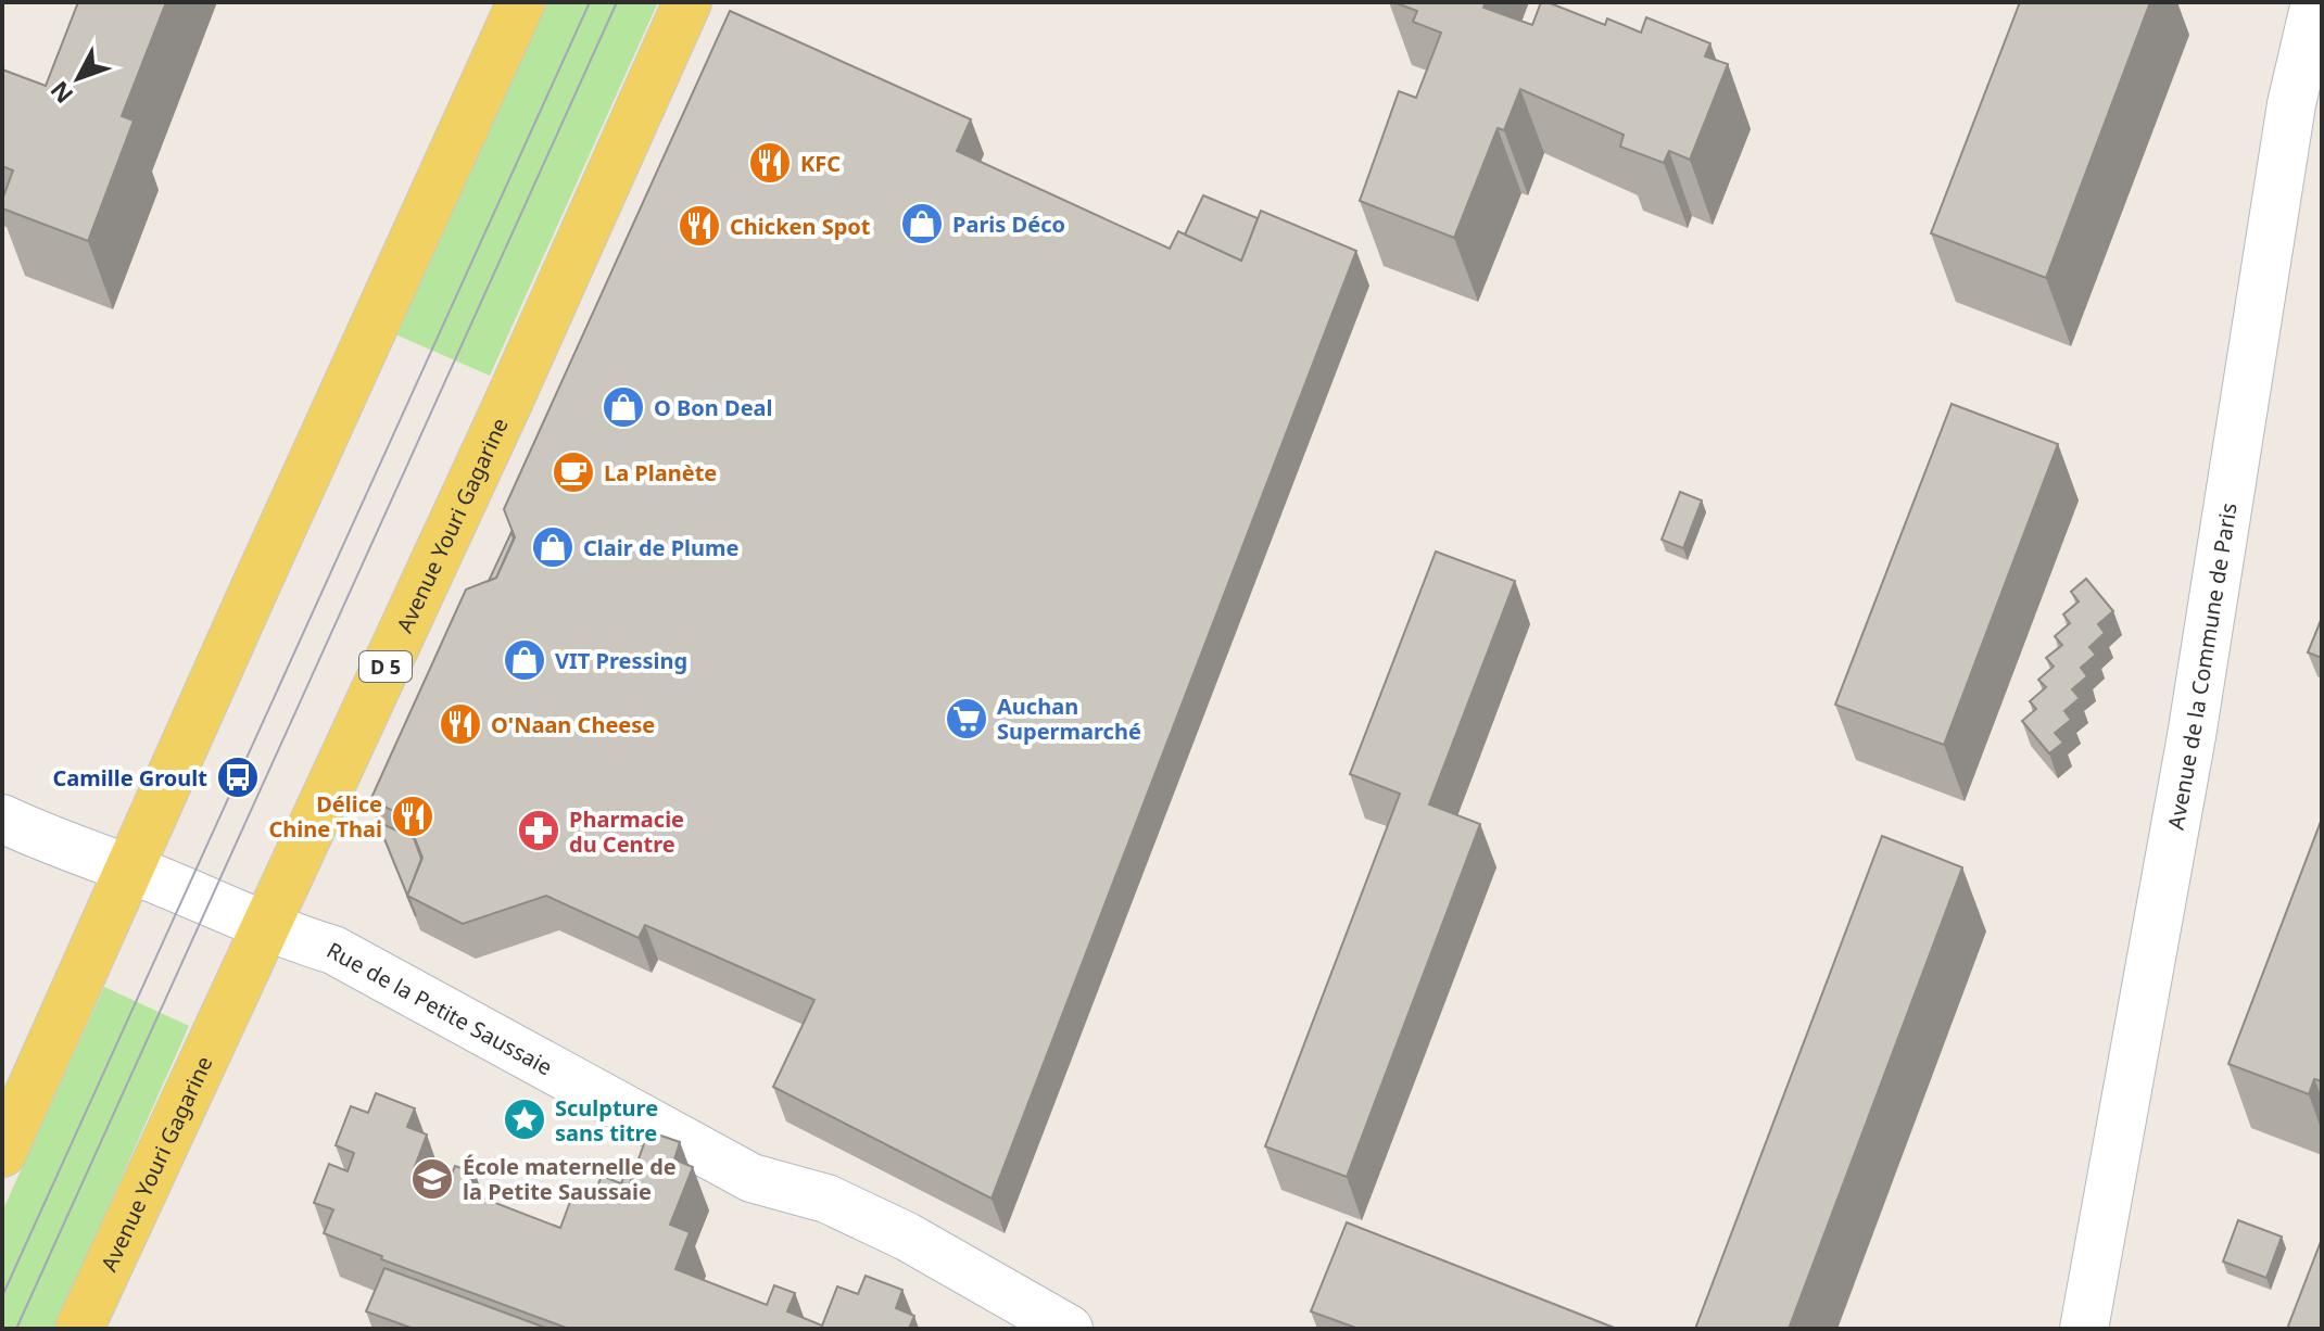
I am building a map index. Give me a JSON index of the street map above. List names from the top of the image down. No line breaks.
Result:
{"streets":{"main road":["Avenue Youri Gagarine","D 5"],"street":["Avenue de la Commune de Paris","Rue de la Petite Saussaie"]},"crossings":[["Avenue Youri Gagarine","Rue de la Petite Saussaie"]],"places":{"restaurant":["KFC","Chicken Spot","O'Naan Cheese","Délice Chine Thai"],"shop":["Paris Déco","O Bon Deal","Clair de Plume","VIT Pressing"],"cafe":["La Planète"],"supermarket":["Auchan Supermarché"],"bus stop":["Camille Groult"],"pharmacy":["Pharmacie du Centre"],"place":["Sculpture sans titre"],"school or university":["École maternelle de la Petite Saussaie"]},"north":"bottom left"}
